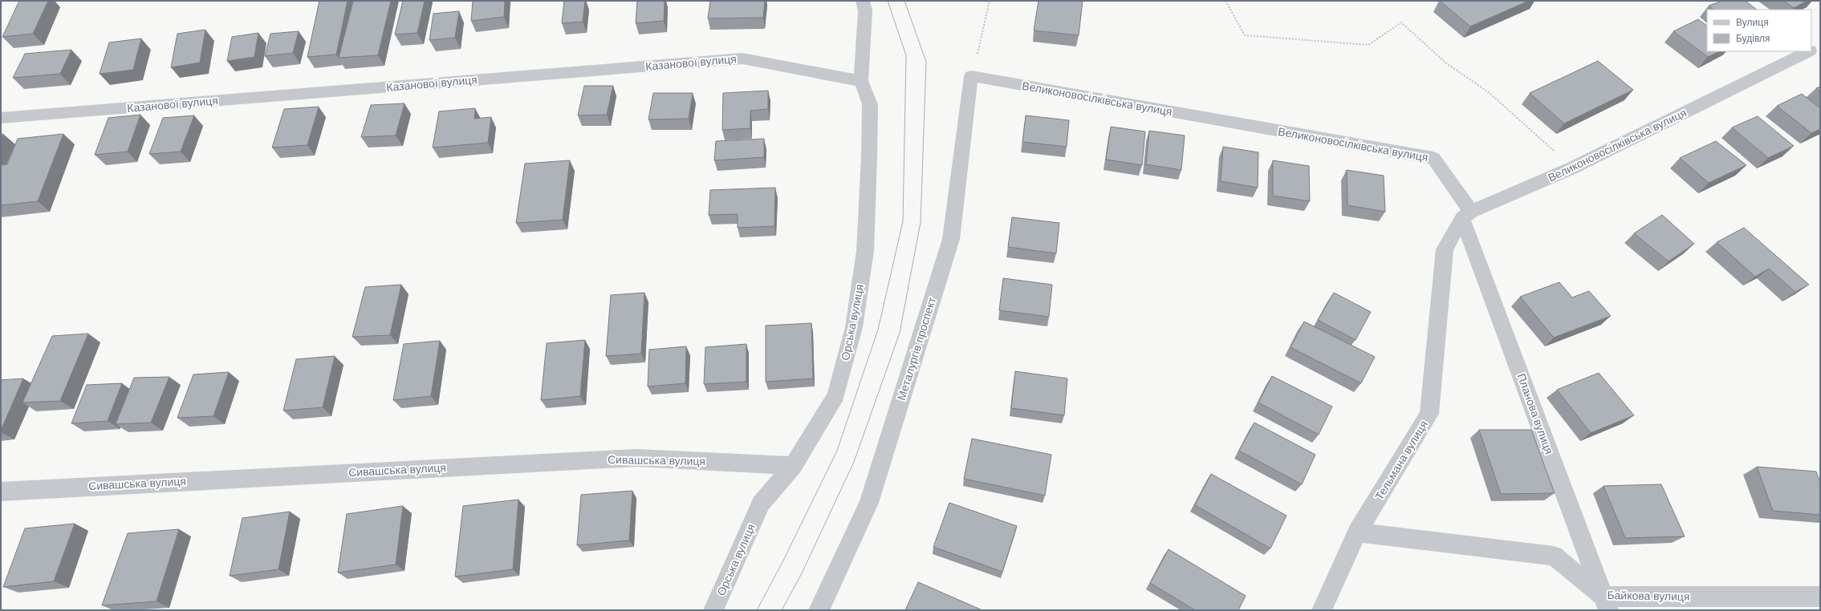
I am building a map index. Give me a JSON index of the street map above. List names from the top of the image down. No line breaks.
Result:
{"streets":{"street":["Казанової вулиця","Великоновосілківська вулиця","Орська вулиця","Металургів проспект","Планова вулиця","Сивашська вулиця","Тельмана вулиця","Байкова вулиця"]},"crossings":[["Казанової вулиця","Орська вулиця"],["Великоновосілківська вулиця","Металургів проспект"],["Великоновосілківська вулиця","Планова вулиця"],["Великоновосілківська вулиця","Тельмана вулиця"],["Орська вулиця","Сивашська вулиця"],["Планова вулиця","Тельмана вулиця"],["Планова вулиця","Байкова вулиця"],["Тельмана вулиця","Байкова вулиця"]],"legend":["Вулиця","Будівля"]}
